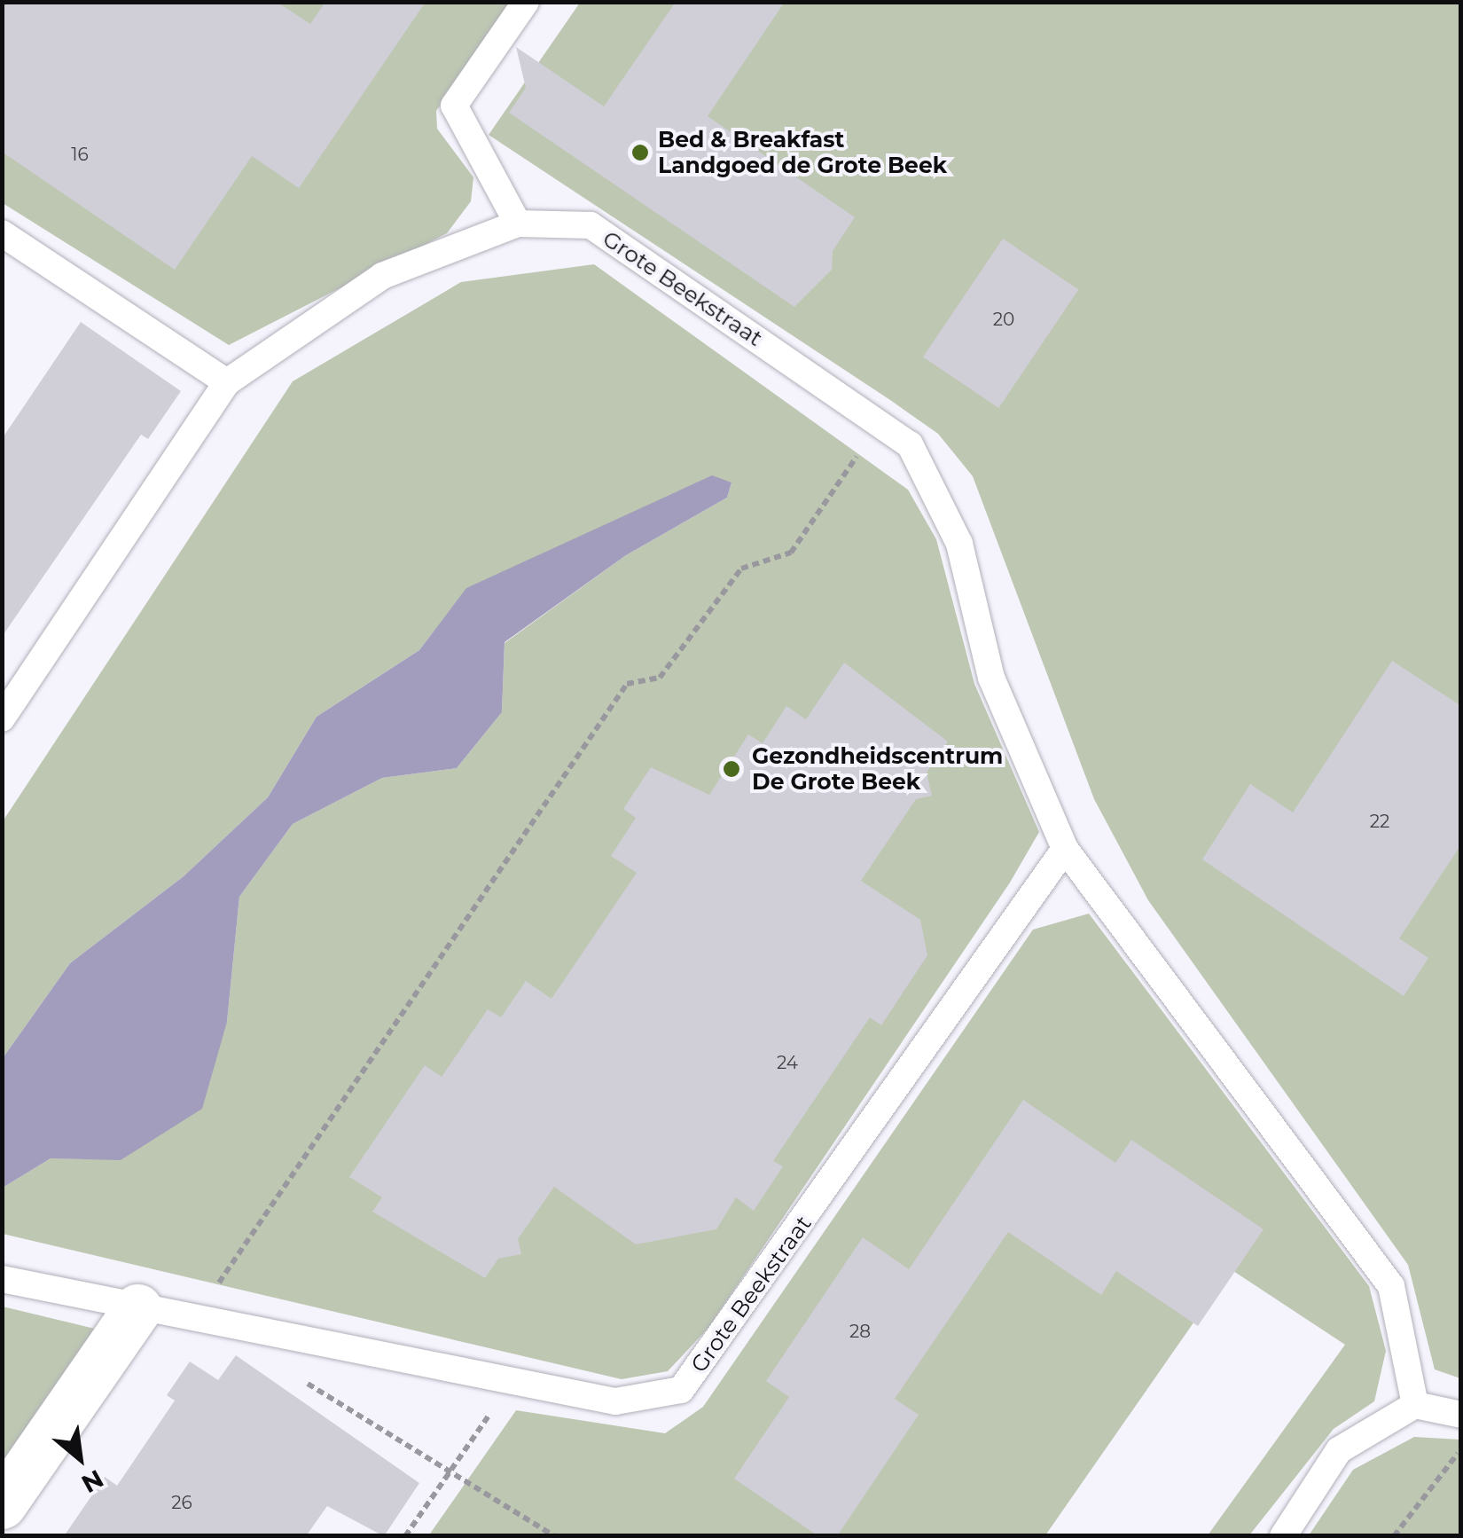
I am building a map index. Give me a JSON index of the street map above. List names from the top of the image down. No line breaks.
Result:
{"streets":{"lane":["Grote Beekstraat"]},"places":["Bed & Breakfast Landgoed de Grote Beek","Gezondheidscentrum De Grote Beek"],"house_numbers":["16","20","22","24","28","26"],"north":"bottom right"}
